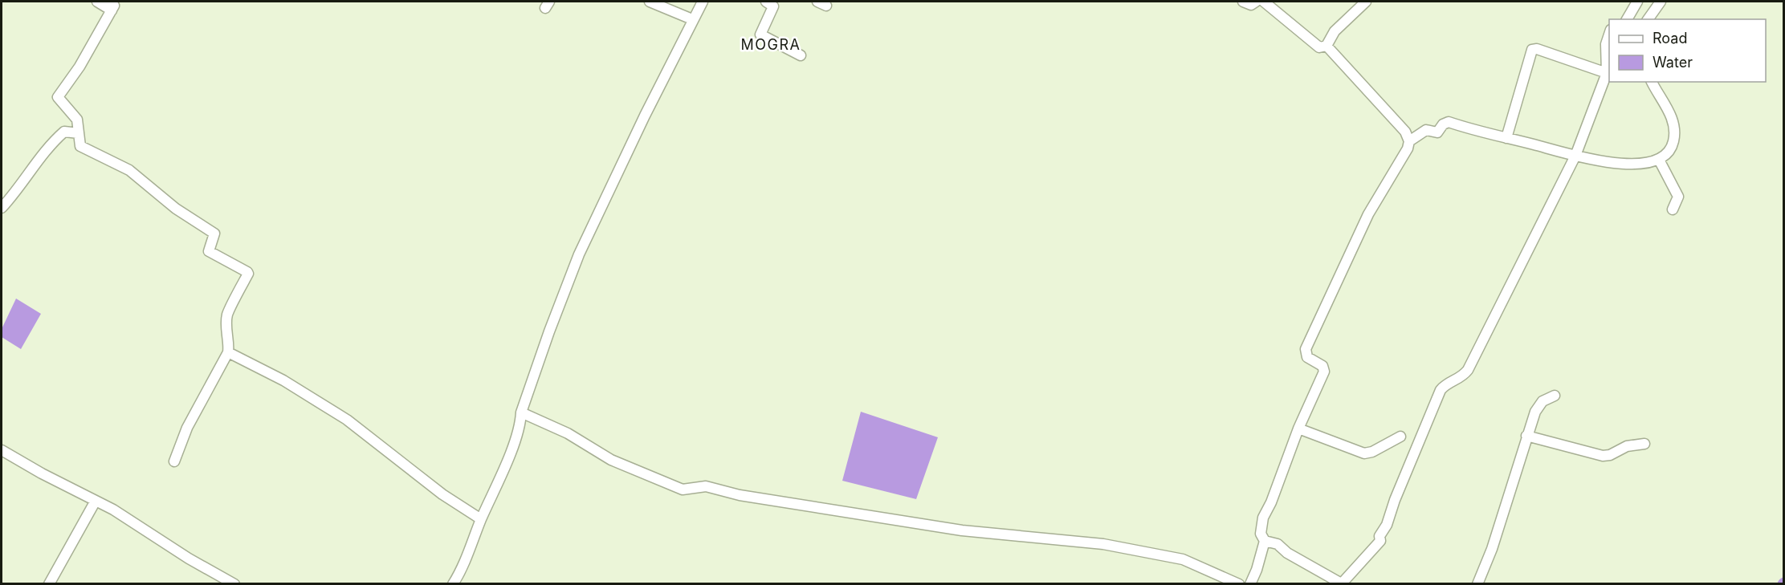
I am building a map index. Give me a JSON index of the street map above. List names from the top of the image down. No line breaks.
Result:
{"districts":["MOGRA"],"legend":["Road","Water"]}
